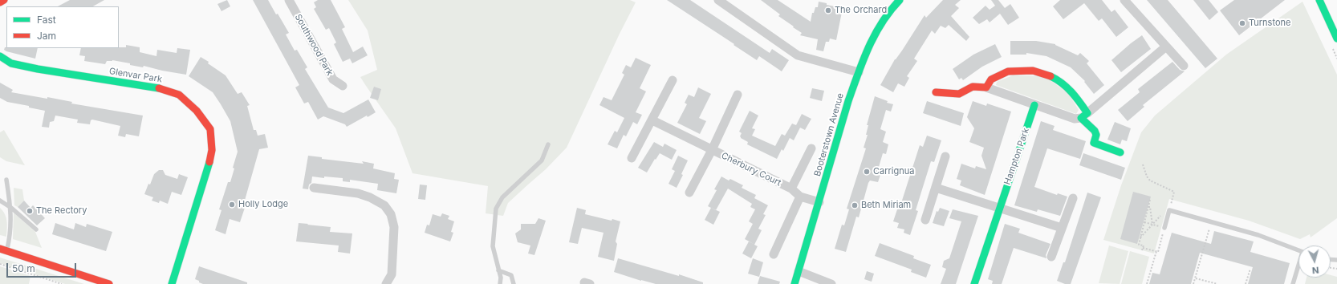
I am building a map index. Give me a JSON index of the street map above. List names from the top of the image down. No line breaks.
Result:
{"streets":{"main road":["Glenvar Park","Booterstown Avenue","Hampton Park"],"street":["Southwood Park","Cherbury Court"]},"crossings":[["Booterstown Avenue","Cherbury Court"]],"places":["The Orchard","Turnstone","Carrignua","Holly Lodge","Beth Miriam","The Rectory"],"legend":["Fast","Jam"],"scale_bar":"50 m","north":"bottom"}
